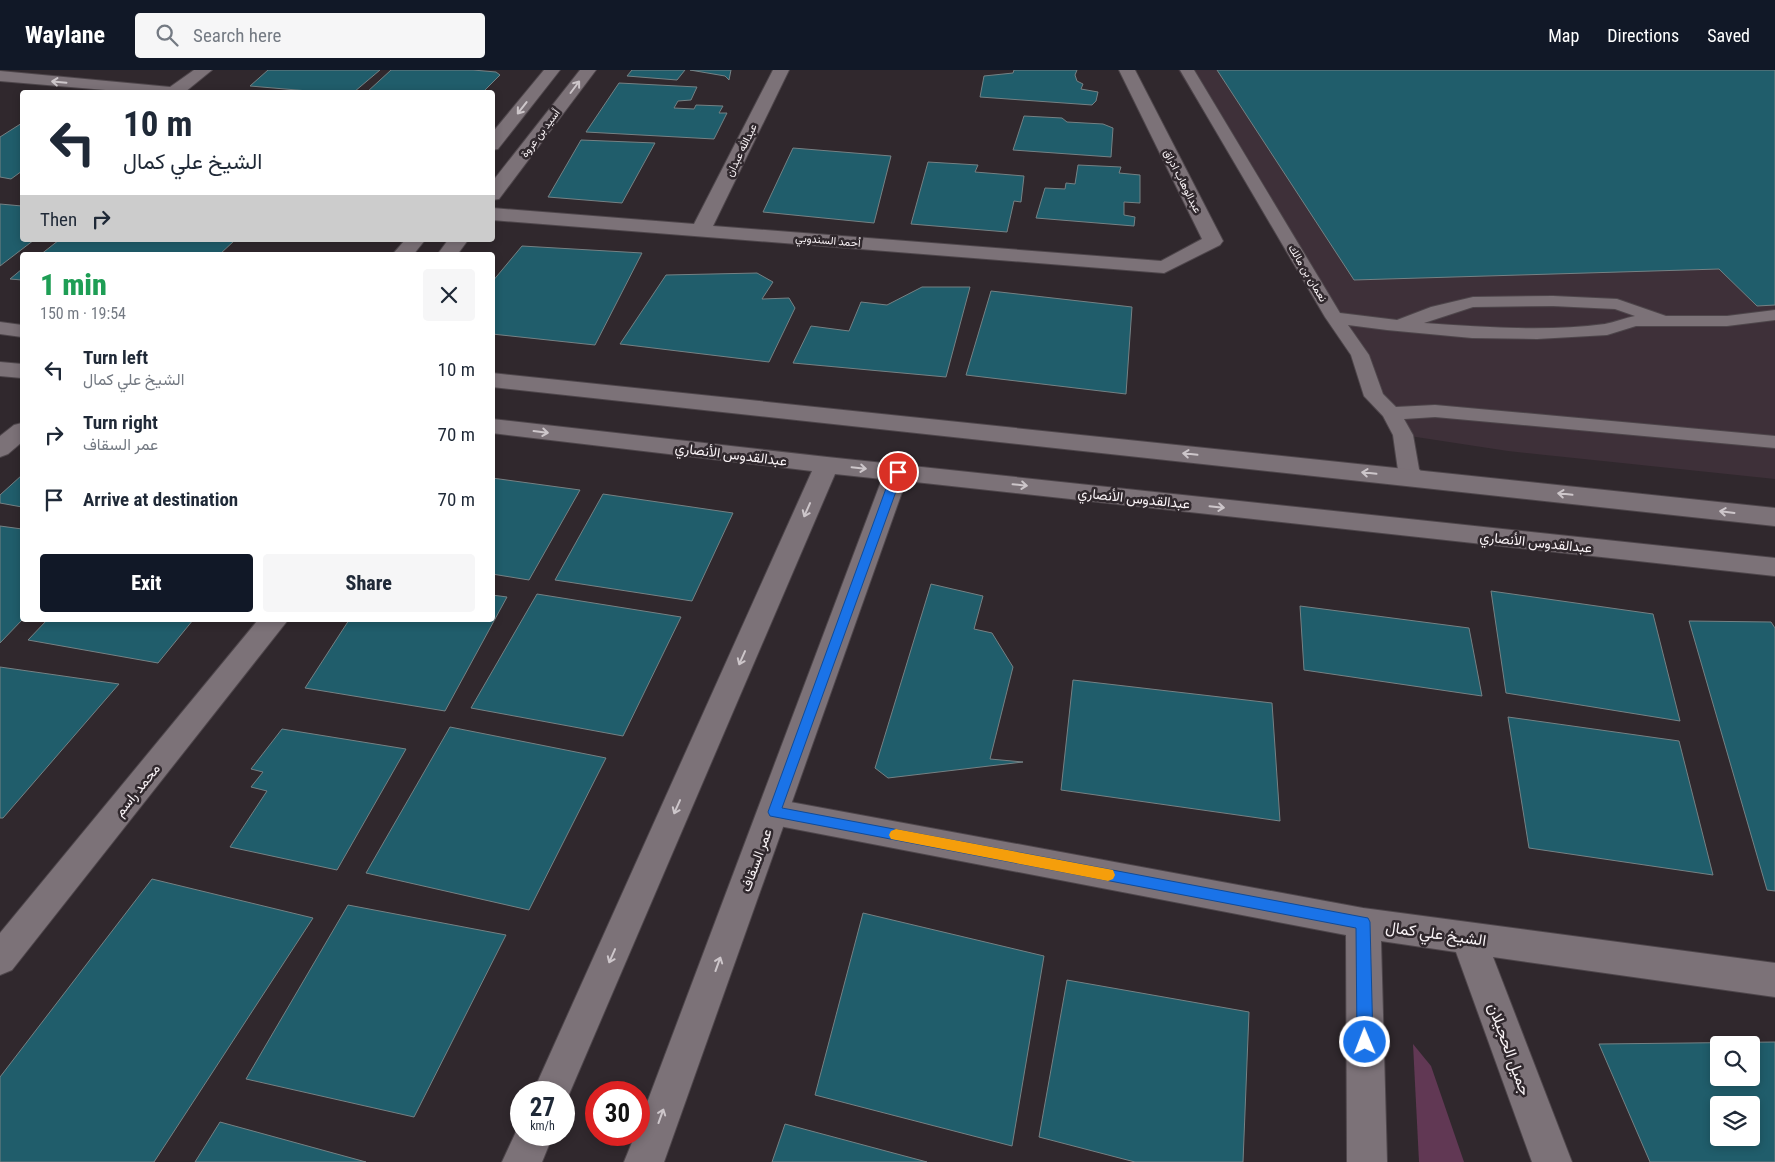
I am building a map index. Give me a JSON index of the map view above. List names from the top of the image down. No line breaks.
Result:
{"streets":{"street":["أسيد بن عروة","عبدالله عبدان","عبدالوهاب ادراق","أحمد السندوبي","عبدالقدوس الأنصاري","محمد راسم","عمر السقاف","الشيخ علي كمال","جميل الحجيلان"],"lane":["نعمان بن مالك"]},"crossings":[["عبدالله عبدان","أحمد السندوبي"],["عبدالوهاب ادراق","أحمد السندوبي"],["عبدالقدوس الأنصاري","عمر السقاف"],["عمر السقاف","الشيخ علي كمال"],["الشيخ علي كمال","جميل الحجيلان"]],"page":{"header":"Waylane","search":"Search here","nav":["Map","Directions","Saved"],"turn":["10 m","الشيخ علي كمال"],"then":"Then","heading":["1 min","150 m · 19:54"],"list":[{"name":"Turn left","note":"الشيخ علي كمال","value":"10 m"},{"name":"Turn right","note":"عمر السقاف","value":"70 m"},{"name":"Arrive at destination","value":"70 m"}],"buttons":["Exit","Share"],"speed":"27 km/h","limit":"30"}}
